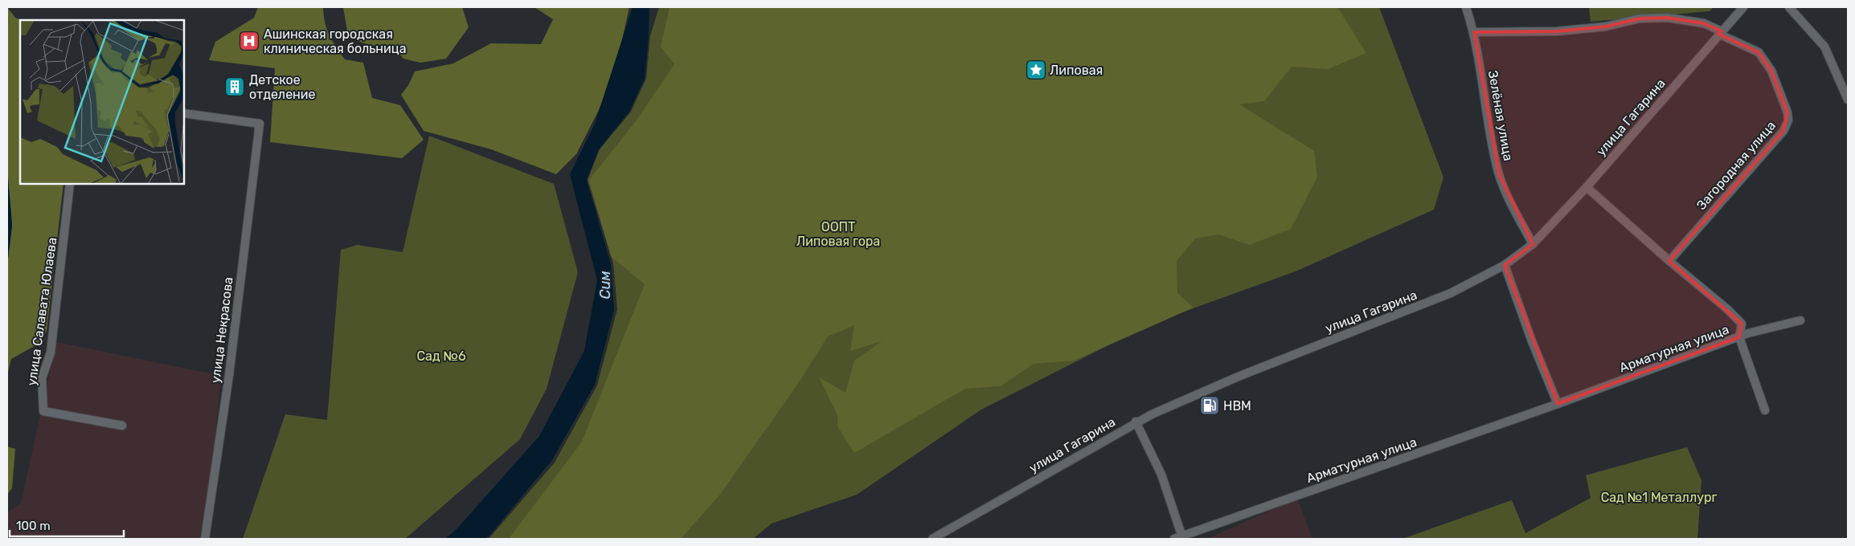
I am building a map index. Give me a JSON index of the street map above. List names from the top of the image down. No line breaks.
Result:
{"streets":{"street":["Зелёная улица","улица Гагарина","Загородная улица","улица Салавата Юлаева","улица Некрасова","Арматурная улица"]},"crossings":[["Зелёная улица","улица Гагарина"],["улица Гагарина","Загородная улица"]],"water":["Сим"],"parks":["ООПТ Липовая гора","Сад №6","Сад №1 Металлург"],"places":{"hospital":["Ашинская городская клиническая больница"],"place":["Липовая"],"building":["Детское отделение"],"fuel station":["НВМ"]},"scale_bar":"100 m"}
